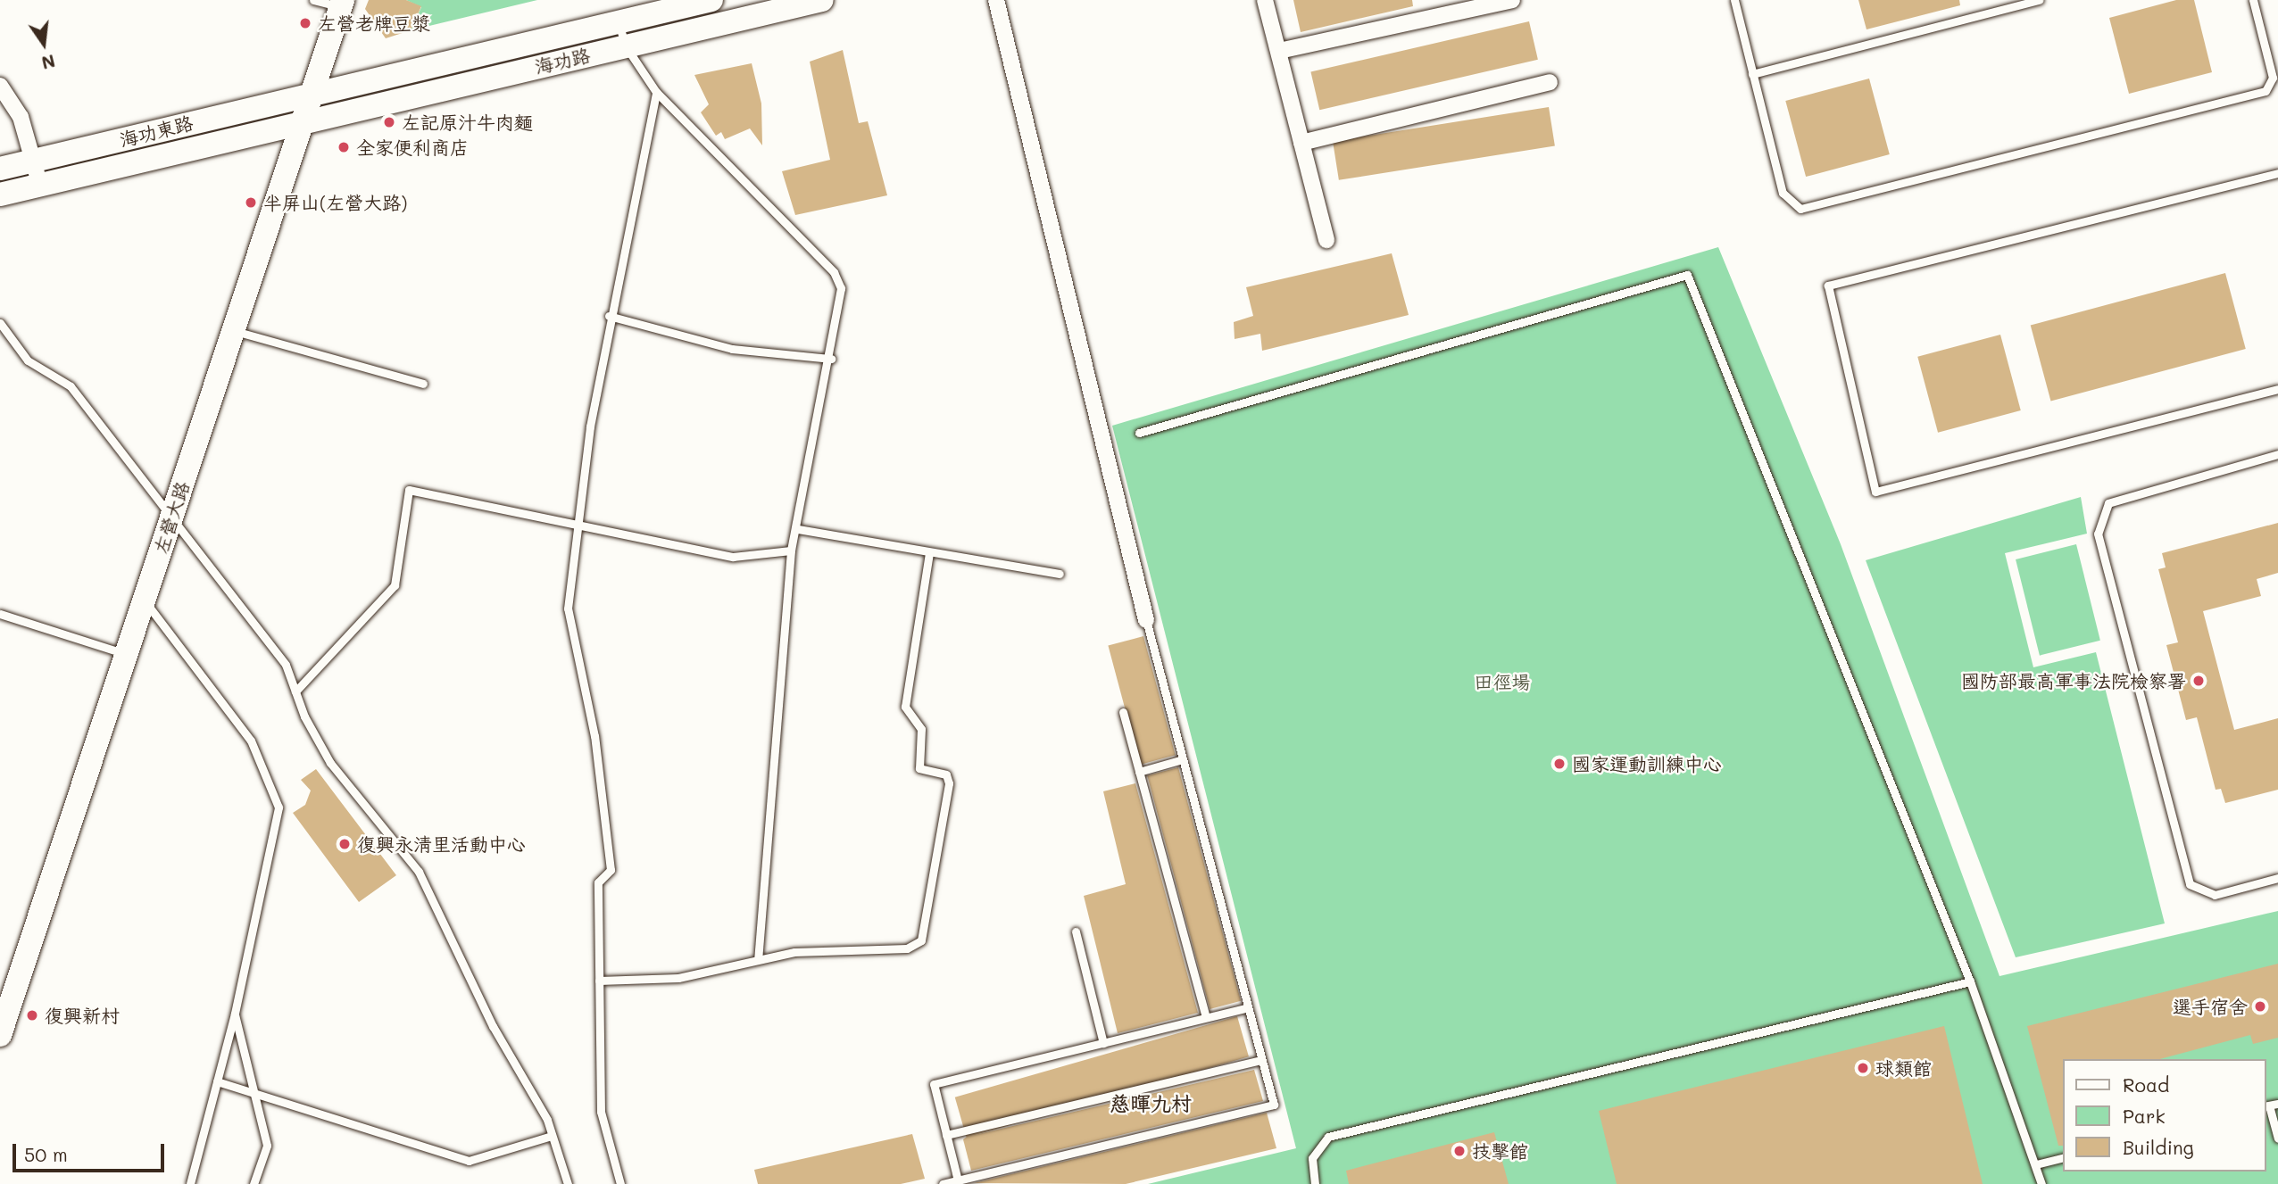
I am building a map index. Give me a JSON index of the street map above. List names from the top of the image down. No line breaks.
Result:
{"streets":{"street":["海功路","海功東路","左營大路"]},"crossings":[["海功路","海功東路"],["海功路","左營大路"],["海功東路","左營大路"]],"districts":["慈暉九村"],"parks":["田徑場"],"places":["左營老牌豆漿","左記原汁牛肉麵","全家便利商店","半屏山(左營大路)","國防部最高軍事法院檢察署","國家運動訓練中心","復興永清里活動中心","選手宿舍","復興新村","球類館","技擊館"],"legend":["Road","Park","Building"],"scale_bar":"50 m","north":"bottom"}
